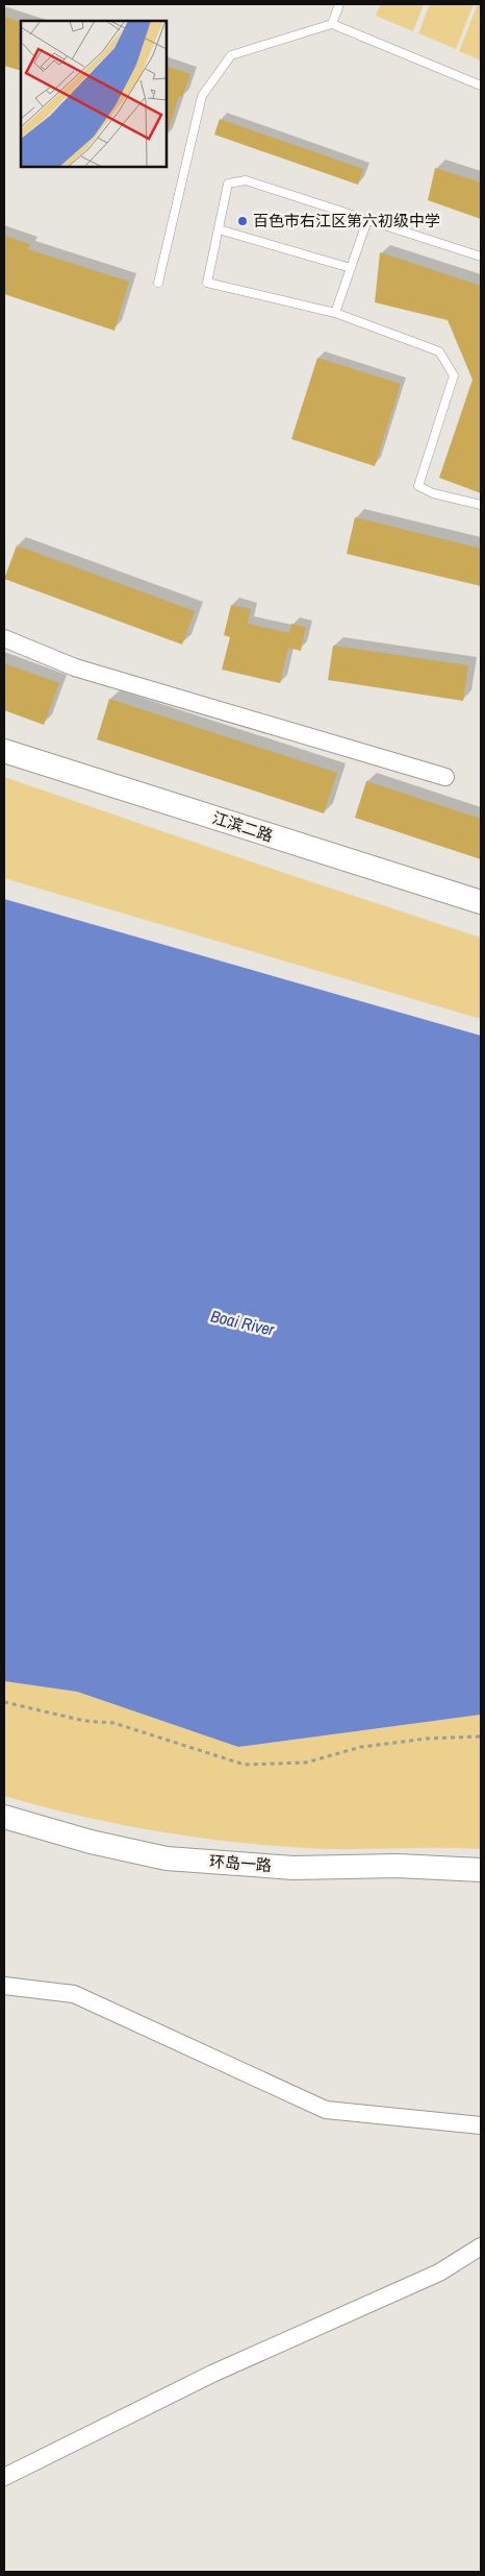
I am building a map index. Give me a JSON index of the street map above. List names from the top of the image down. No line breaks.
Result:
{"streets":{"main road":["江滨二路","环岛一路"]},"water":["Boai River"],"places":["百色市右江区第六初级中学"]}
